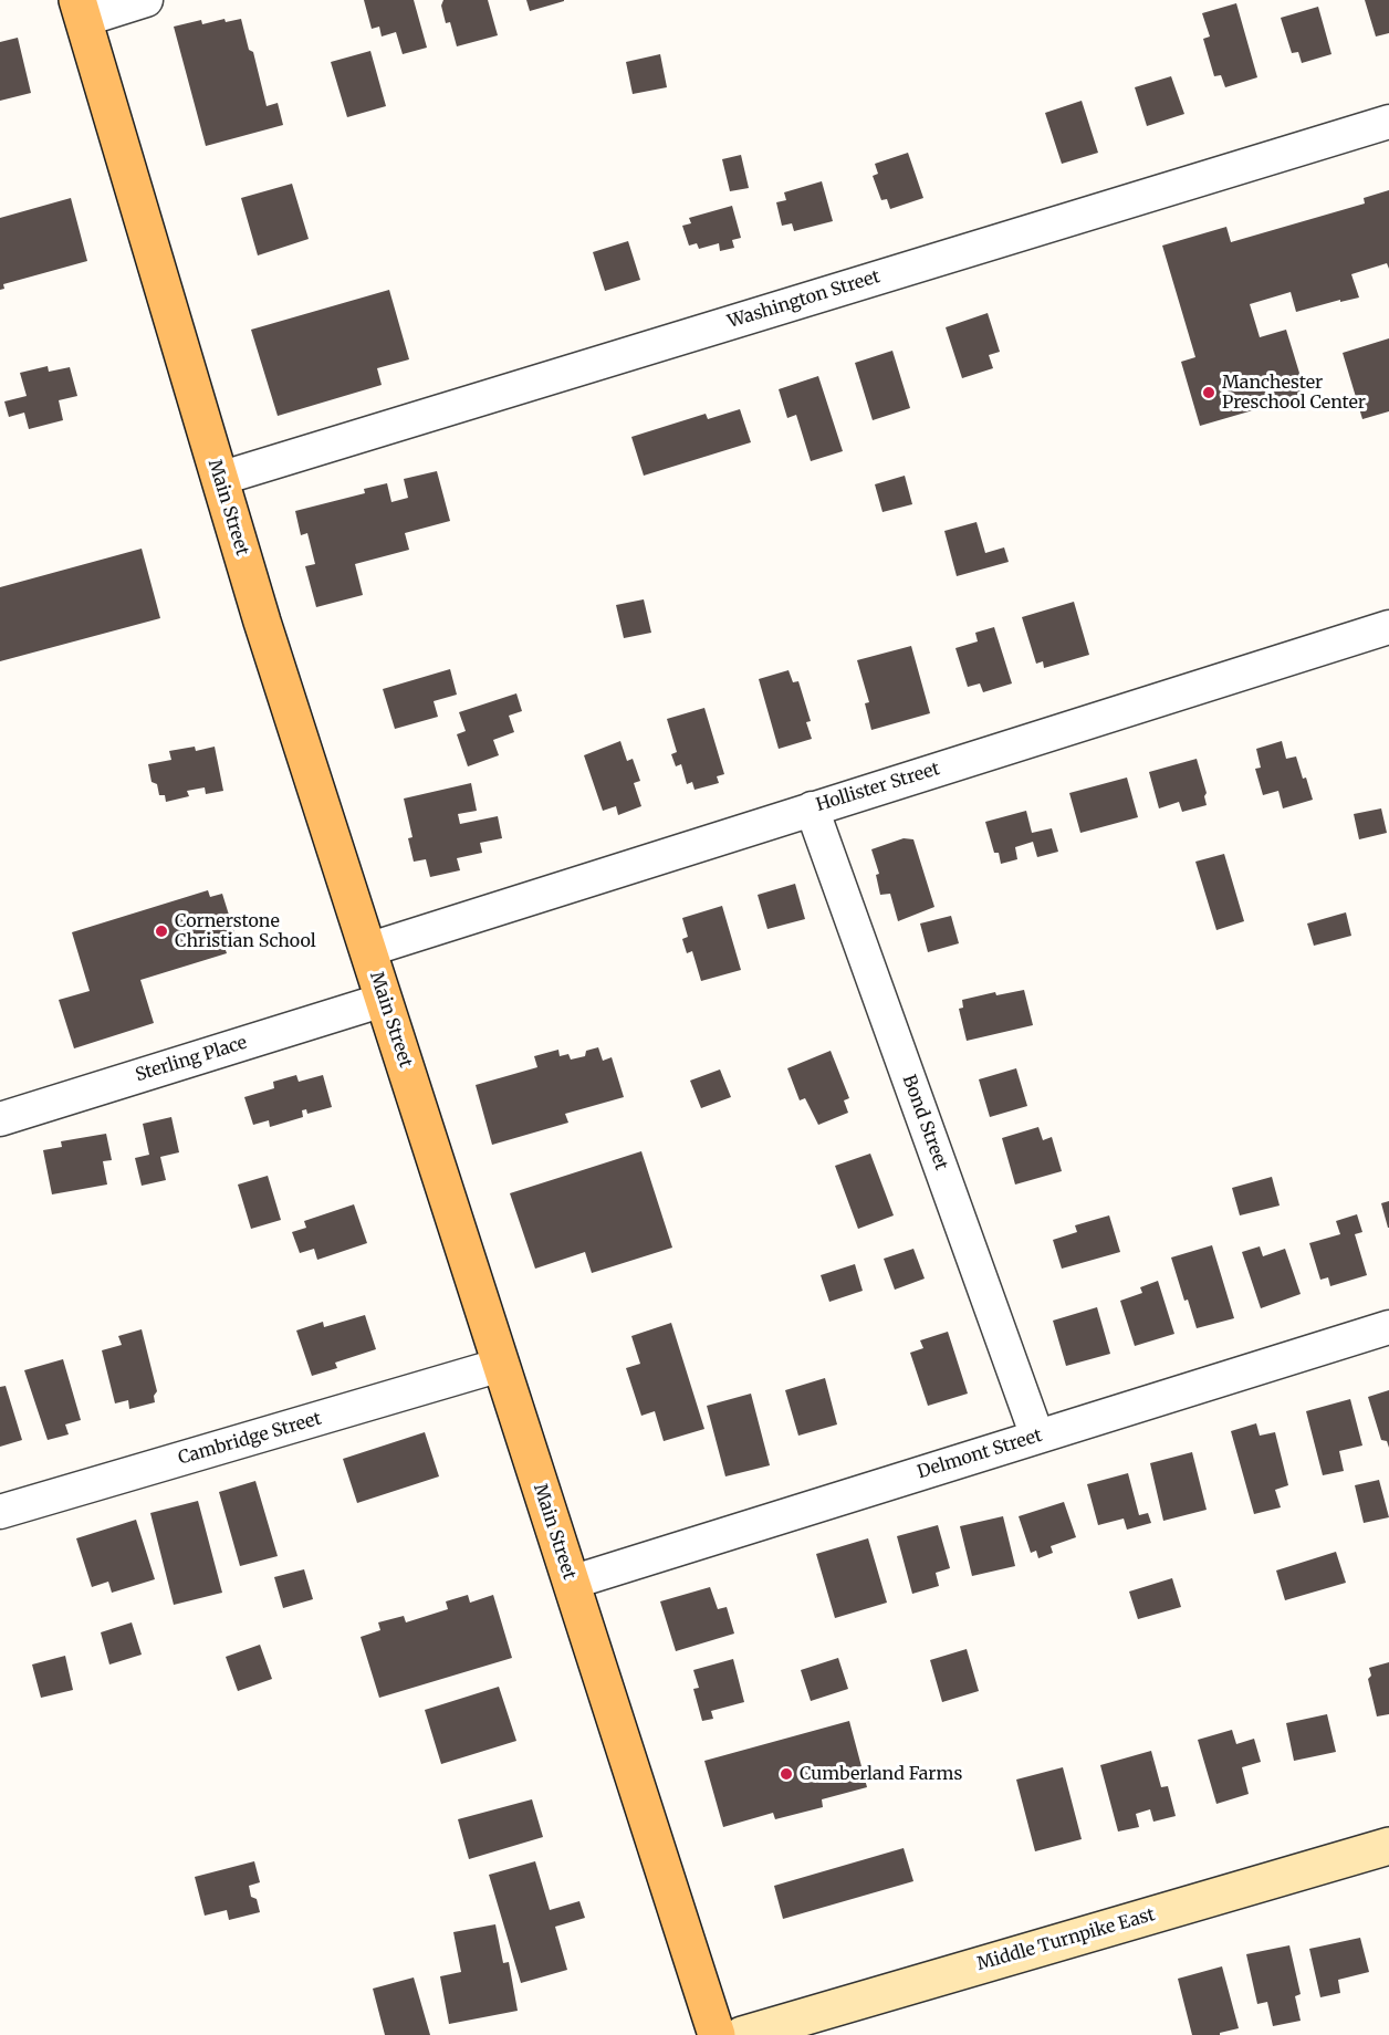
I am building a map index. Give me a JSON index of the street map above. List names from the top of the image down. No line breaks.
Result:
{"streets":{"main road":["Main Street","Middle Turnpike East"],"street":["Washington Street","Hollister Street","Sterling Place","Bond Street","Cambridge Street","Delmont Street"]},"crossings":[["Washington Street","Main Street"],["Main Street","Hollister Street"],["Main Street","Sterling Place"],["Main Street","Cambridge Street"],["Main Street","Delmont Street"],["Hollister Street","Bond Street"],["Bond Street","Delmont Street"]],"places":["Manchester Preschool Center","Cornerstone Christian School","Cumberland Farms"]}
